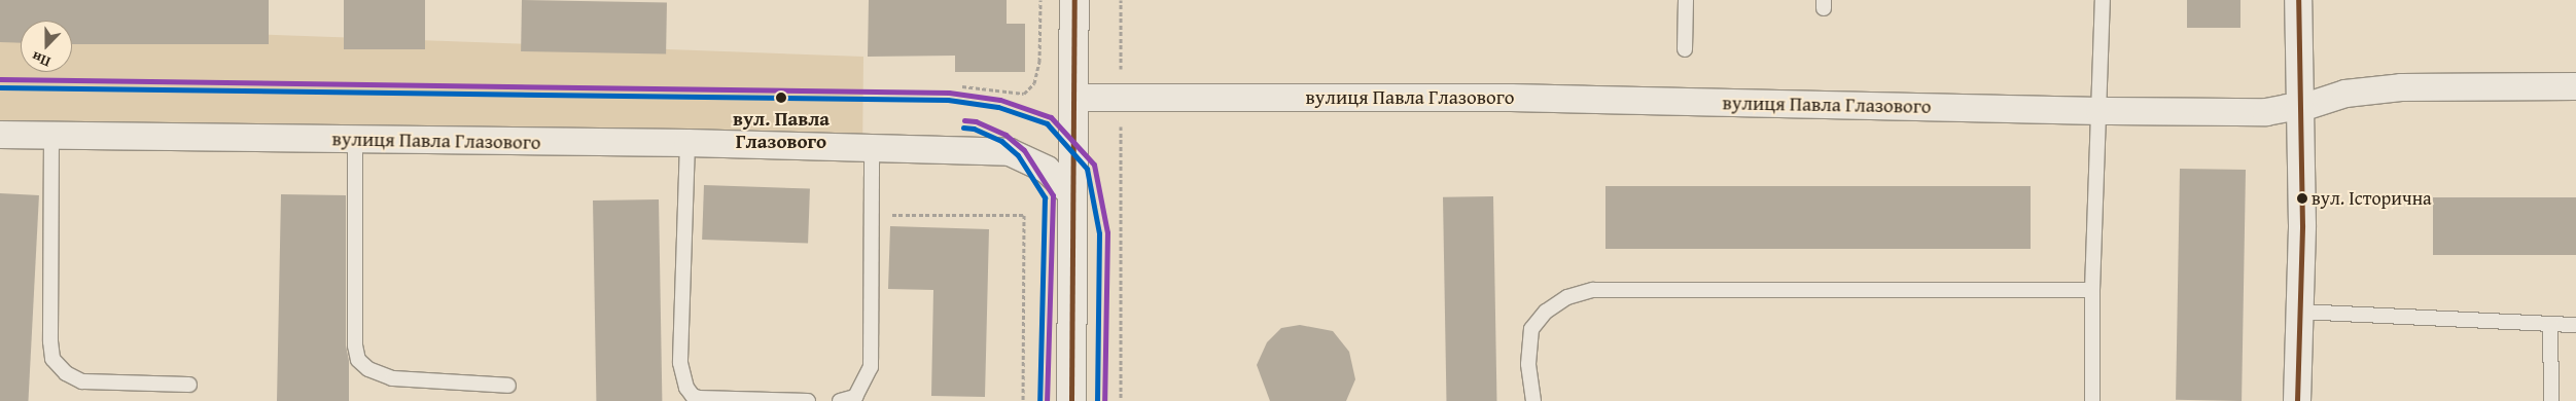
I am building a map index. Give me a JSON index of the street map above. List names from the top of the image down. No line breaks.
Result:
{"streets":{"street":["вулиця Павла Глазового"]},"places":["вул. Павла Глазового","вул. Історична"],"north":"bottom"}
